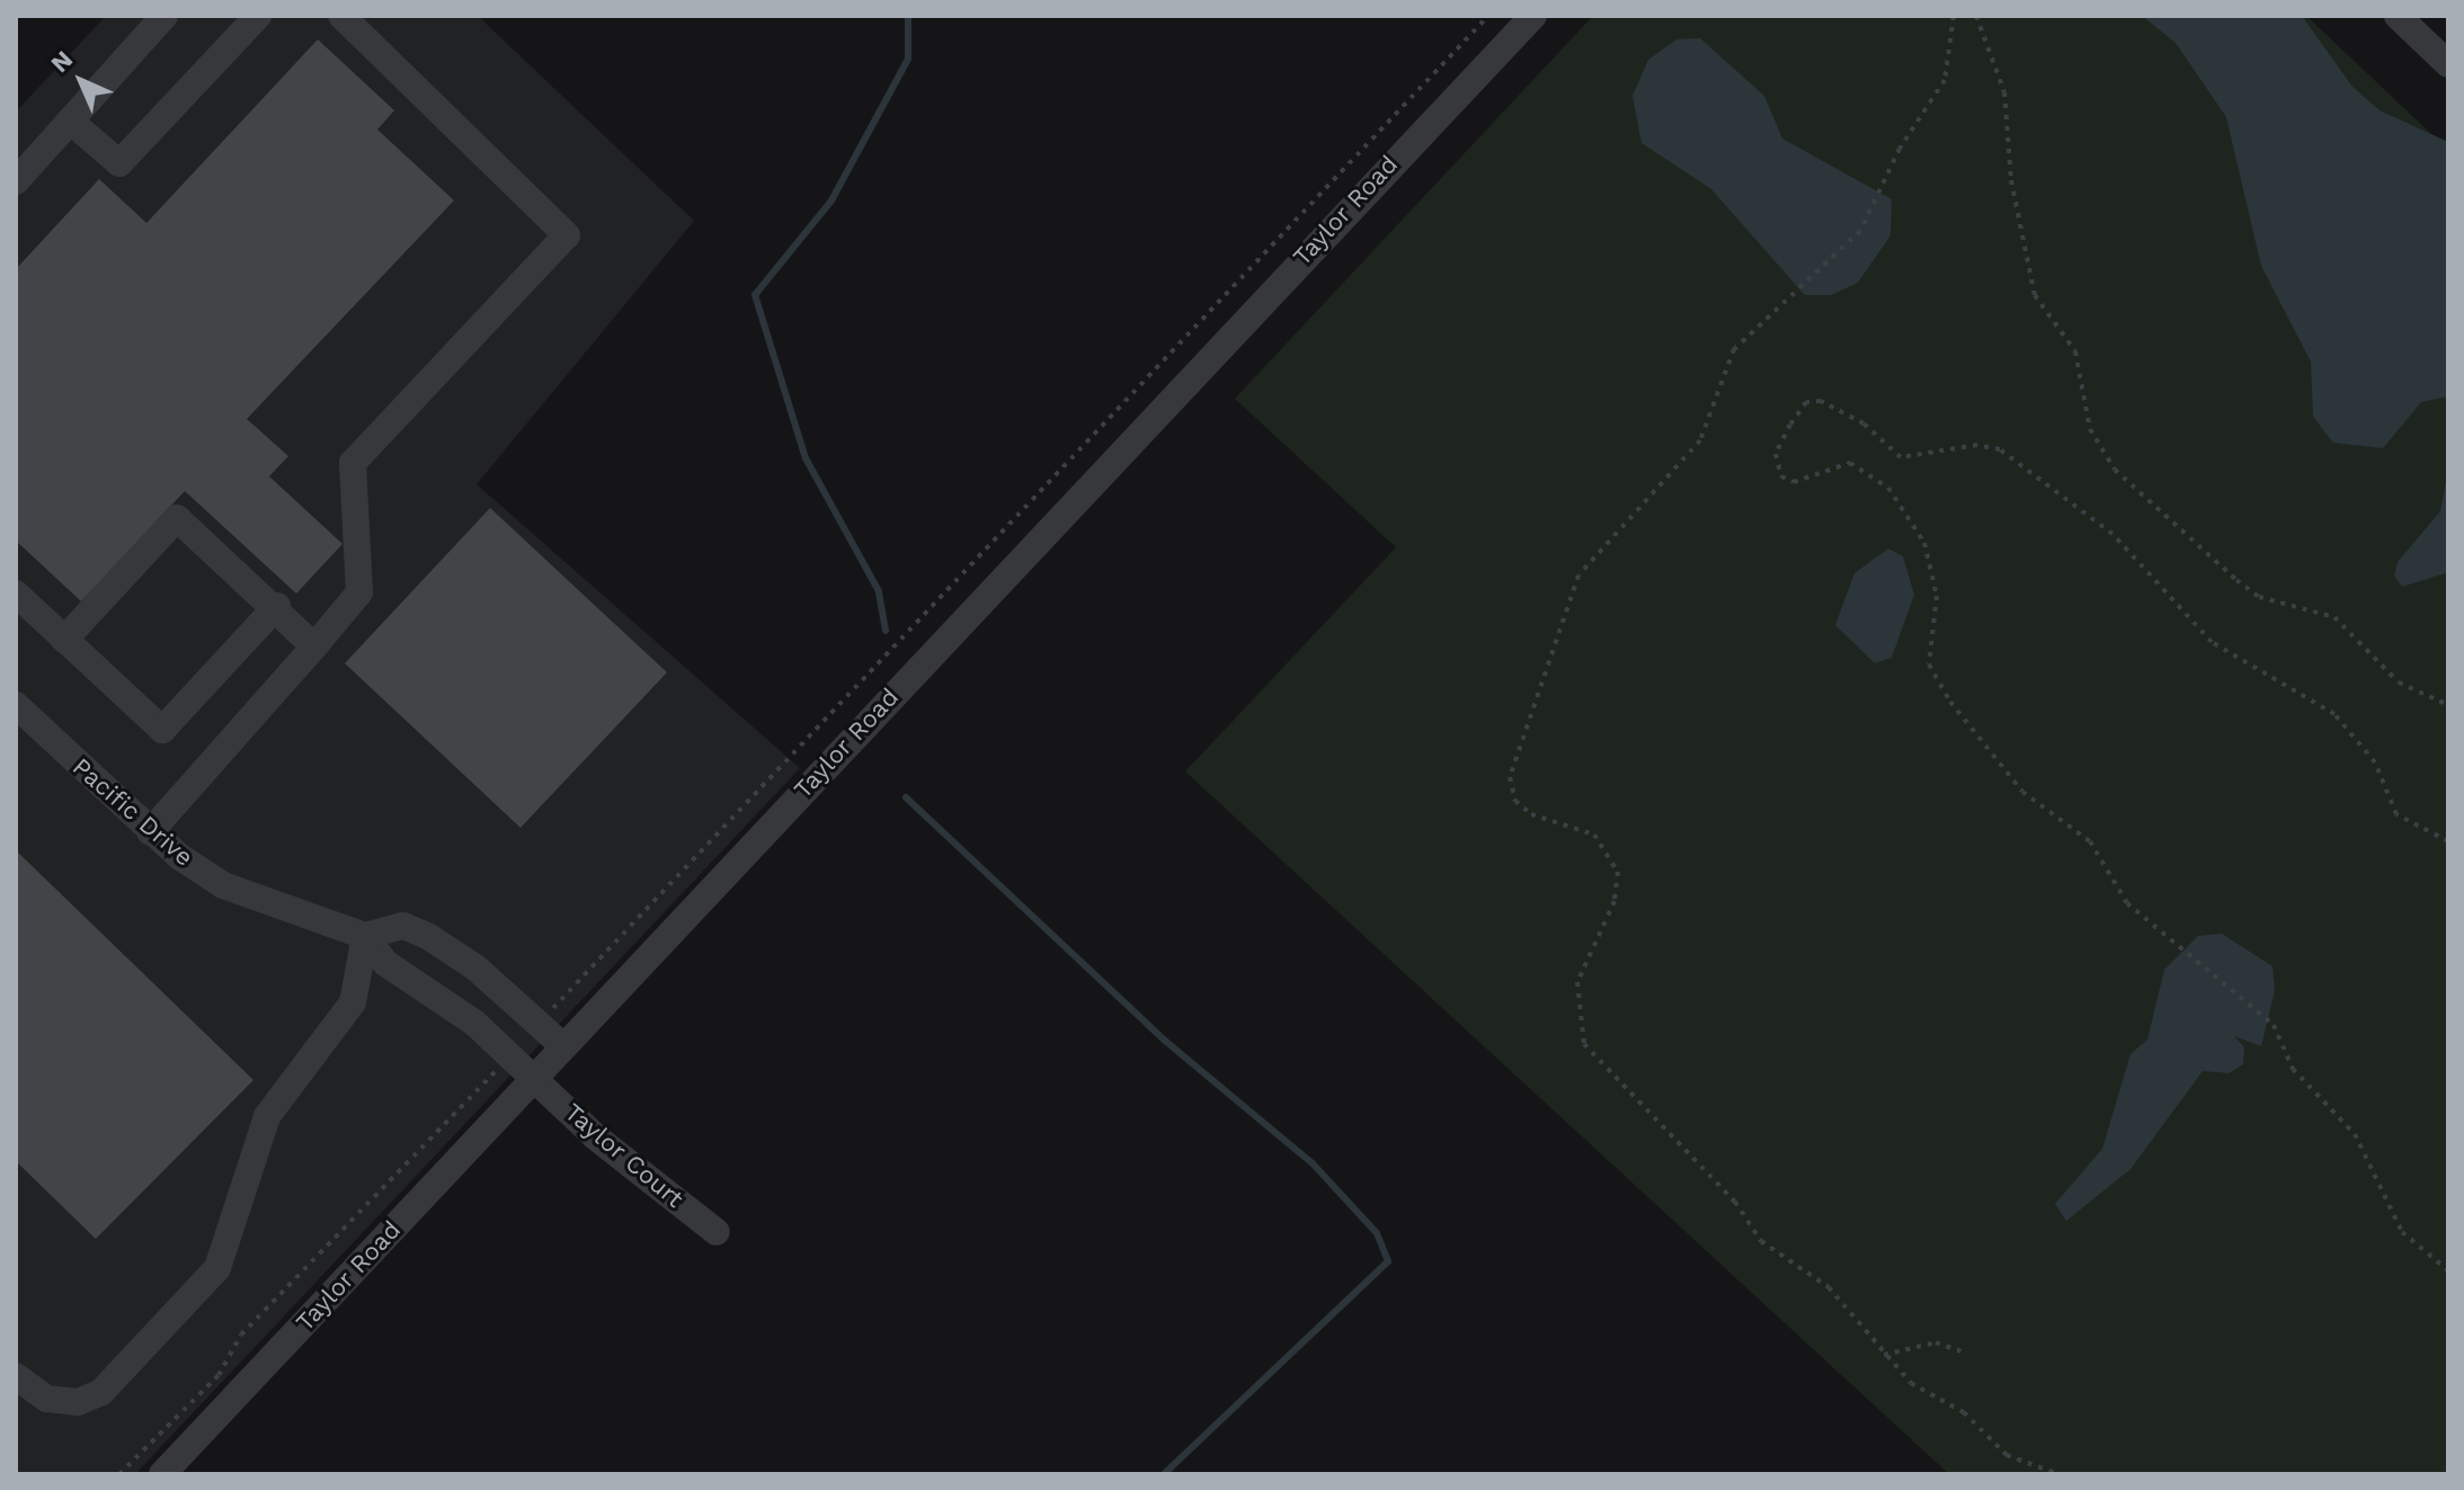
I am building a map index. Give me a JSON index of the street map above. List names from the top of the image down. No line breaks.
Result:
{"streets":{"street":["Taylor Road","Pacific Drive","Taylor Court"]},"crossings":[["Taylor Road","Pacific Drive"],["Taylor Road","Taylor Court"],["Pacific Drive","Taylor Court"]],"north":"top left"}
